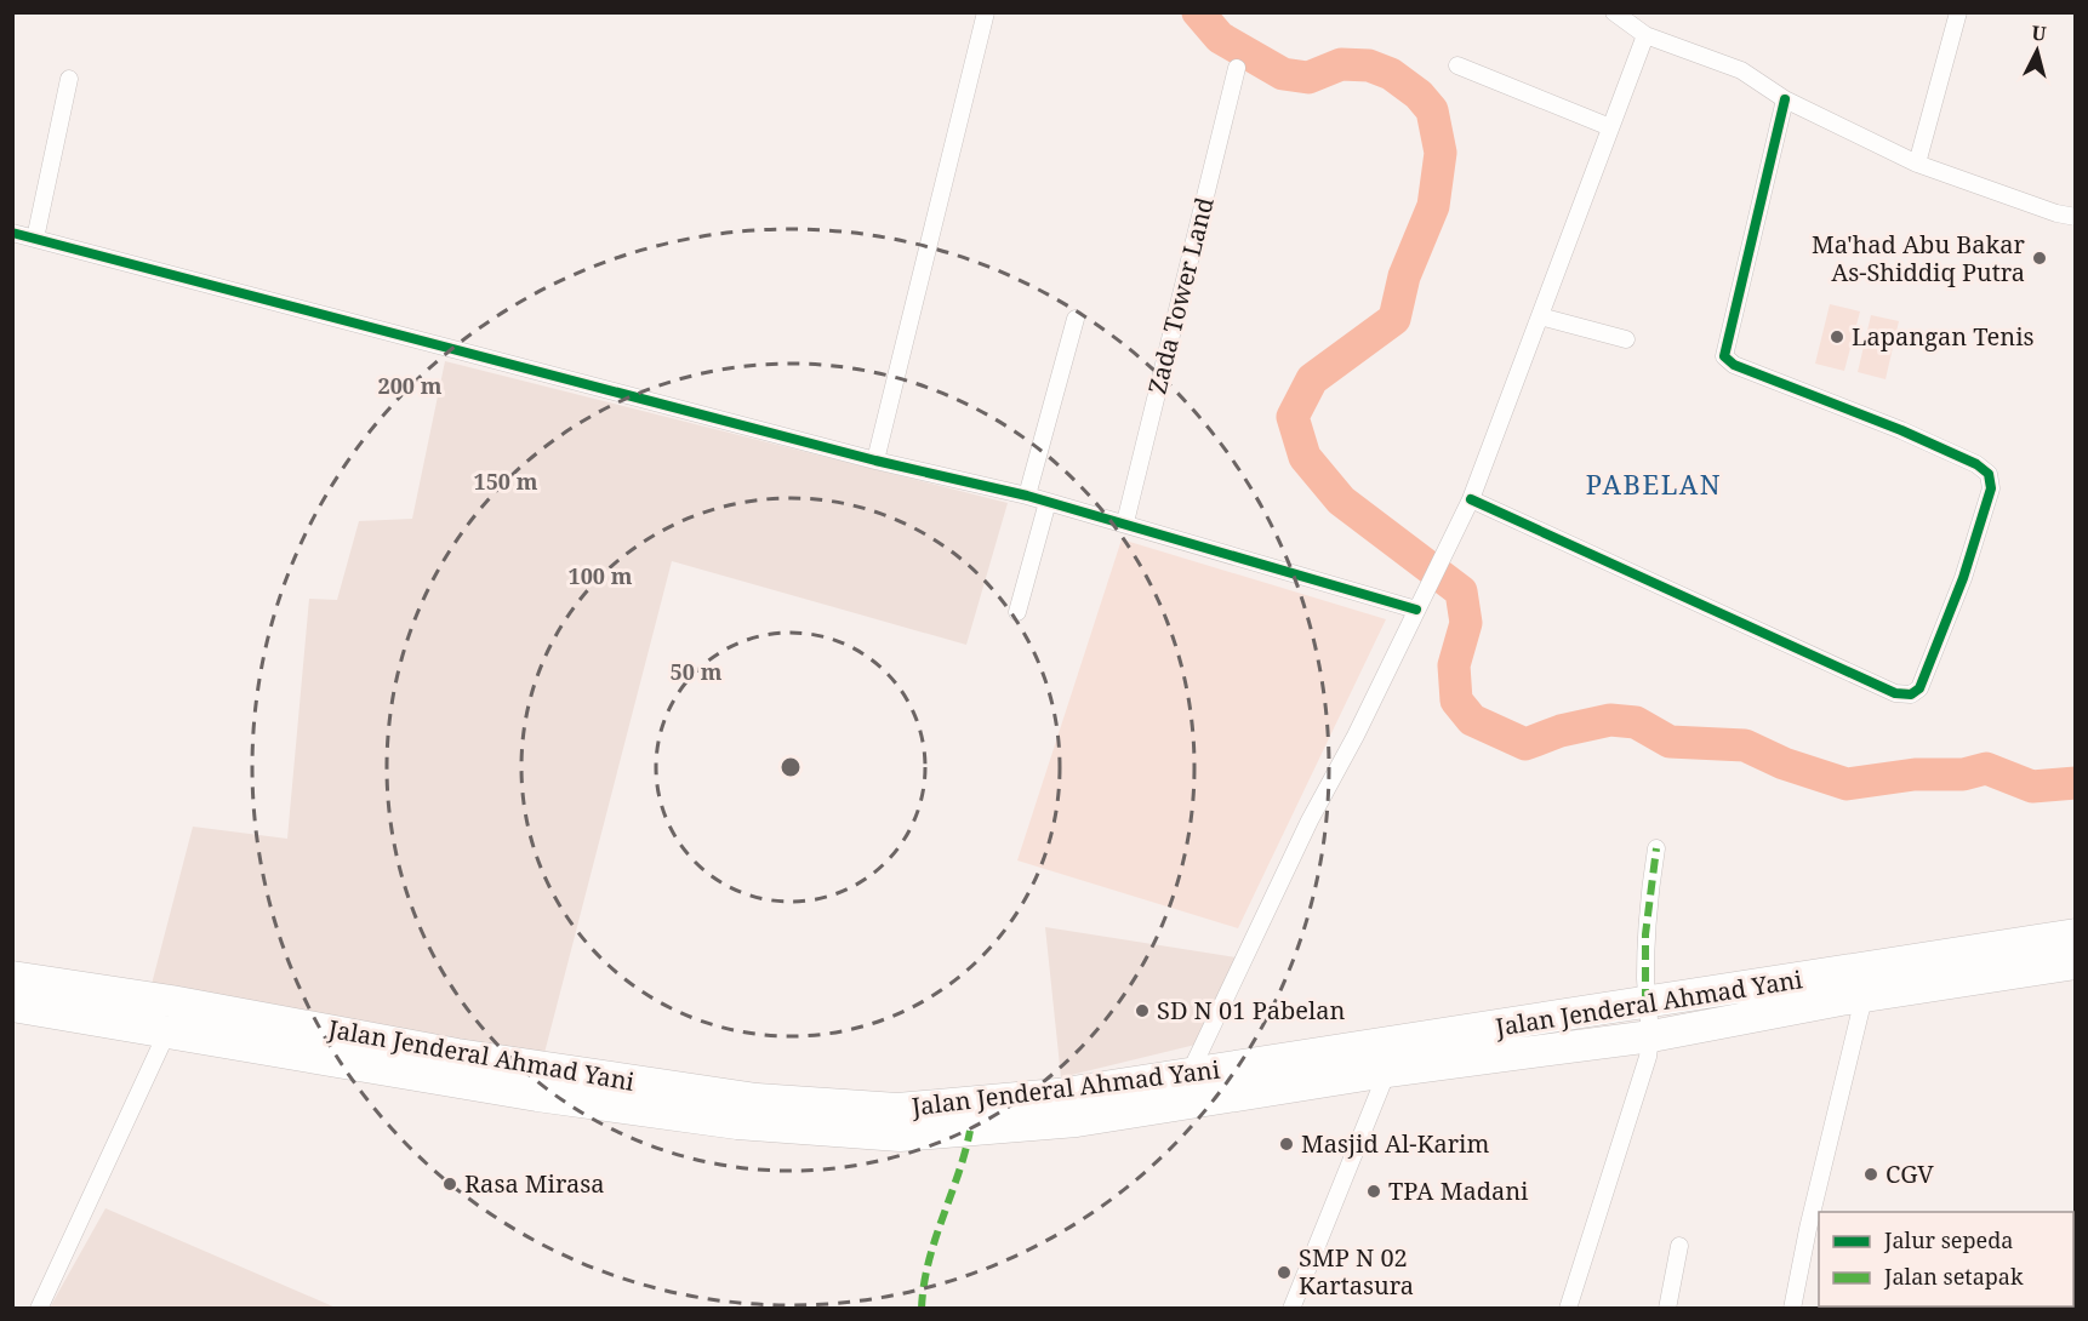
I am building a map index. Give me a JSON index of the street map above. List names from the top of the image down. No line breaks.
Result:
{"streets":{"highway":["Jalan Jenderal Ahmad Yani"],"street":["Zada Tower Land"]},"districts":["PABELAN"],"places":["Ma'had Abu Bakar As-Shiddiq Putra","Lapangan Tenis","SD N 01 Pabelan","Masjid Al-Karim","CGV","Rasa Mirasa","TPA Madani","SMP N 02 Kartasura"],"legend":["Jalur sepeda","Jalan setapak"],"north":"top","rings":["200 m","150 m","100 m","50 m"]}
